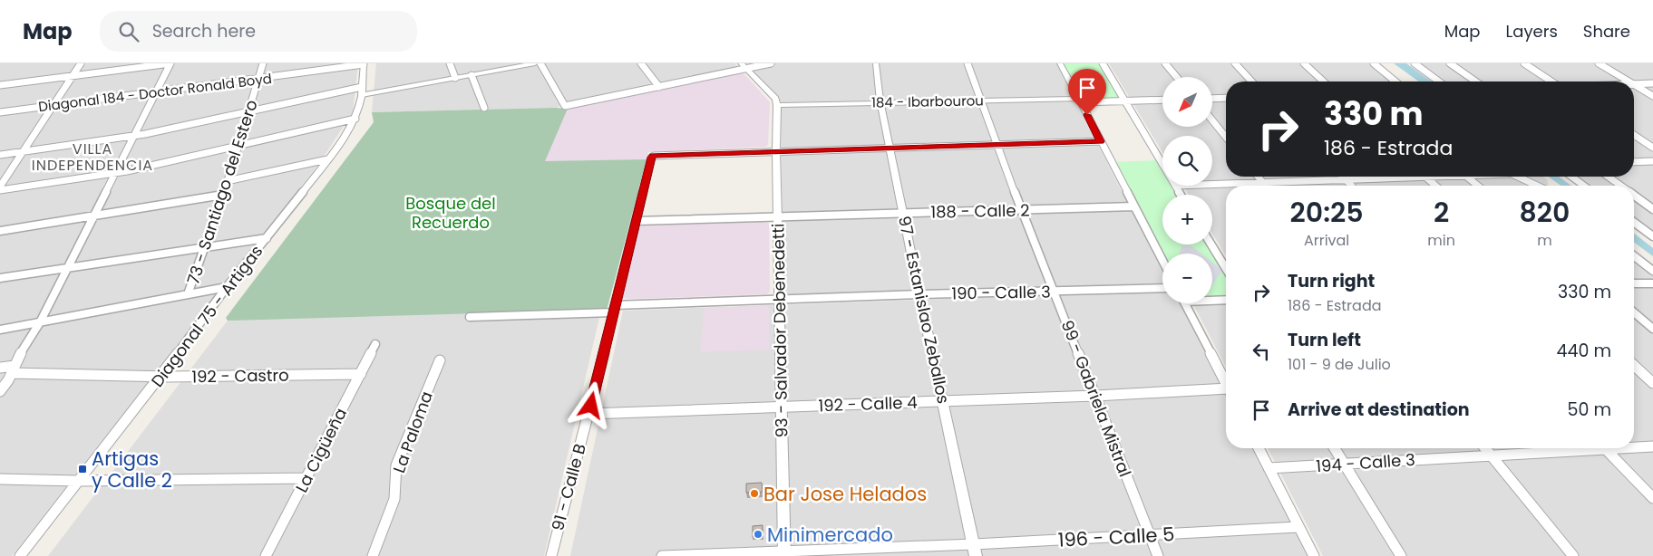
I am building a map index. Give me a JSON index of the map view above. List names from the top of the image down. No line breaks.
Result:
{"streets":{"street":["Diagonal 184 - Doctor Ronald Boyd","184 - Ibarbourou","73 - Santiago del Estero","188 - Calle 2","190 - Calle 3","97 - Estanislao Zeballos","Diagonal 75 - Artigas","93 - Salvador Debenedetti","192 - Castro","99 - Gabriela Mistral","192 - Calle 4","La Paloma","La Cigüeña","194 - Calle 3","91 - Calle B","196 - Calle 5"]},"crossings":[["Diagonal 184 - Doctor Ronald Boyd","73 - Santiago del Estero"],["Diagonal 184 - Doctor Ronald Boyd","Diagonal 75 - Artigas"],["184 - Ibarbourou","97 - Estanislao Zeballos"],["184 - Ibarbourou","93 - Salvador Debenedetti"],["184 - Ibarbourou","99 - Gabriela Mistral"],["188 - Calle 2","97 - Estanislao Zeballos"],["188 - Calle 2","93 - Salvador Debenedetti"],["188 - Calle 2","99 - Gabriela Mistral"],["188 - Calle 2","91 - Calle B"],["190 - Calle 3","97 - Estanislao Zeballos"],["190 - Calle 3","93 - Salvador Debenedetti"],["190 - Calle 3","99 - Gabriela Mistral"],["190 - Calle 3","91 - Calle B"],["97 - Estanislao Zeballos","192 - Calle 4"],["97 - Estanislao Zeballos","196 - Calle 5"],["Diagonal 75 - Artigas","192 - Castro"],["93 - Salvador Debenedetti","192 - Calle 4"],["93 - Salvador Debenedetti","91 - Calle B"],["93 - Salvador Debenedetti","196 - Calle 5"],["192 - Castro","La Cigüeña"],["99 - Gabriela Mistral","192 - Calle 4"],["99 - Gabriela Mistral","196 - Calle 5"],["192 - Calle 4","91 - Calle B"]],"districts":["VILLA INDEPENDENCIA"],"parks":["Bosque del Recuerdo"],"places":{"transit":["Artigas y Calle 2"],"other":["Bar Jose Helados","Minimercado"]},"north":"bottom left","page":{"header":"Map","search":"Search here","nav":["Map","Layers","Share"],"map_buttons":["+","−"],"turn":["330 m","186 - Estrada"],"eta":["20:25","Arrival","2","min","820","m"],"list":[{"name":"Turn right","note":"186 - Estrada","value":"330 m"},{"name":"Turn left","note":"101 - 9 de Julio","value":"440 m"},{"name":"Arrive at destination","value":"50 m"}]}}
